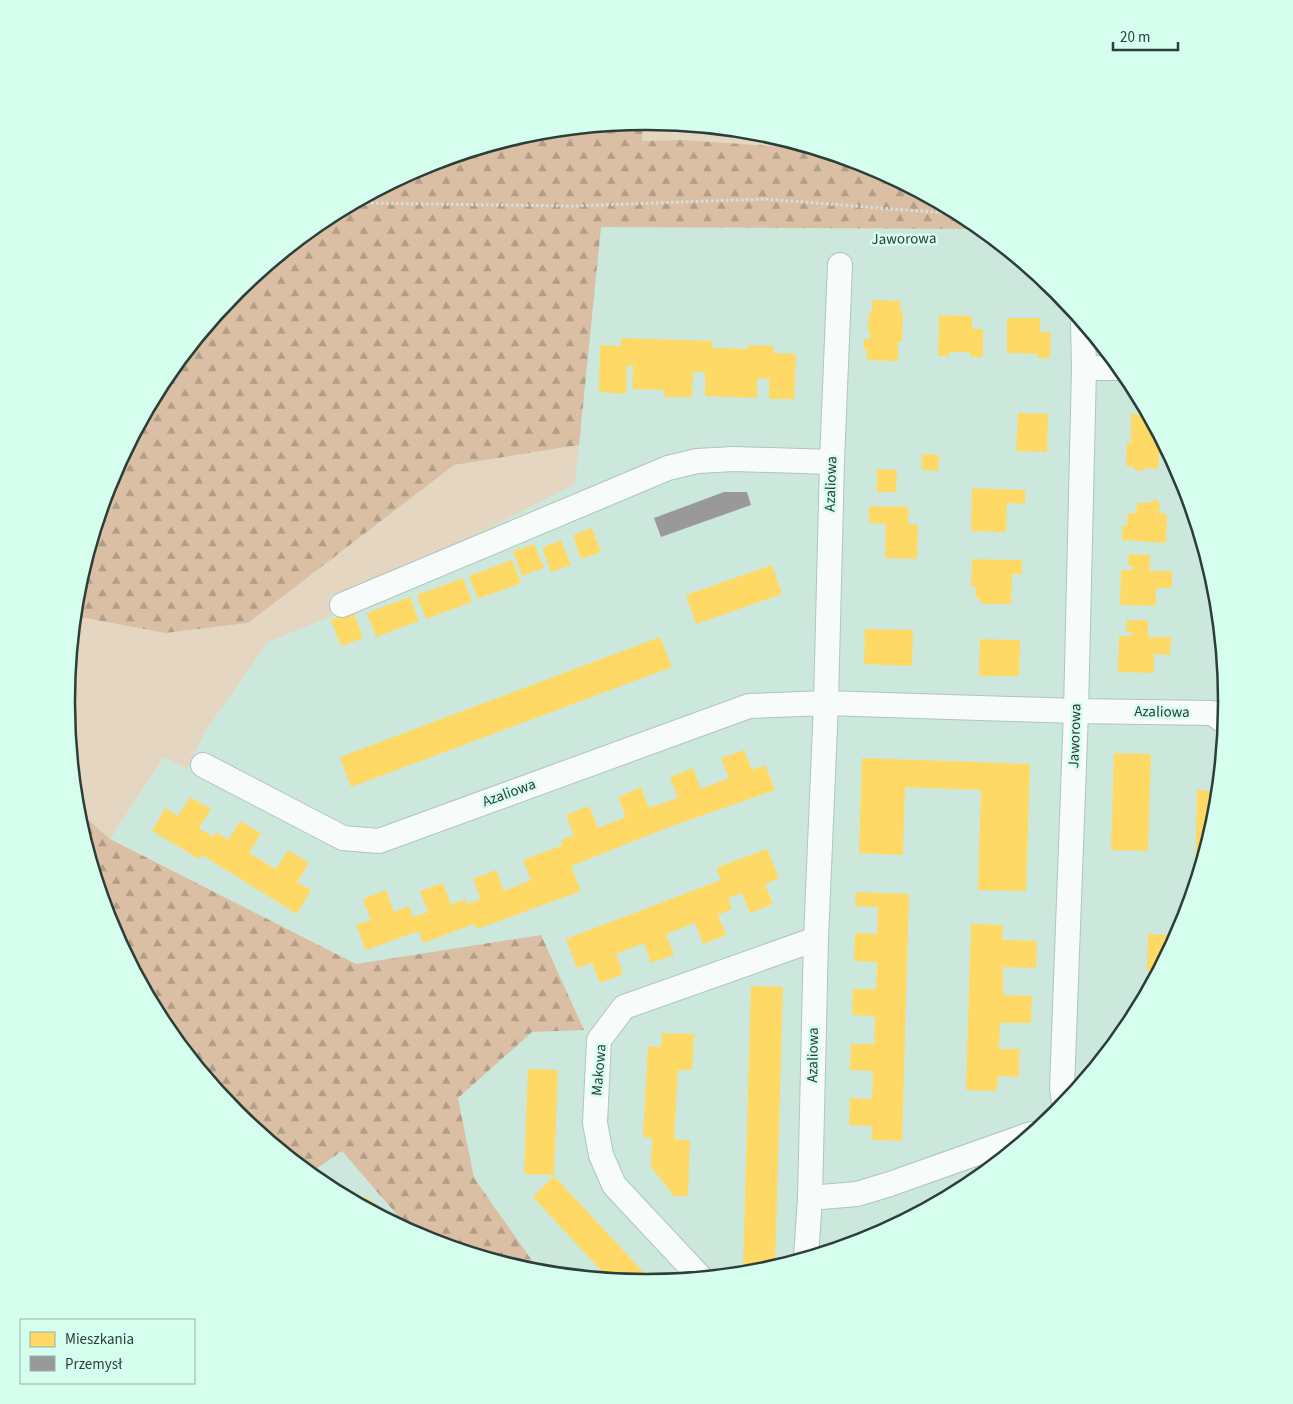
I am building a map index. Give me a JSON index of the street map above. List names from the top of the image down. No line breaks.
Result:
{"streets":{"street":["Jaworowa","Azaliowa","Makowa"]},"crossings":[["Jaworowa","Azaliowa"],["Azaliowa","Makowa"]],"legend":["Mieszkania","Przemysł"],"scale_bar":"20 m"}
